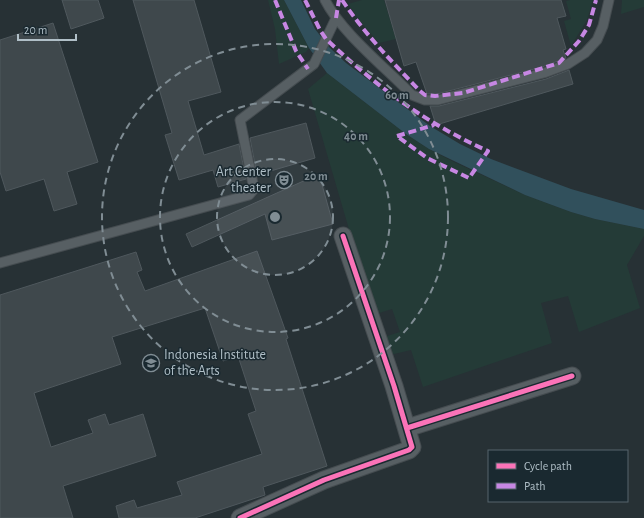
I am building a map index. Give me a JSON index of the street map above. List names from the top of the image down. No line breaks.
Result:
{"places":{"theatre":["Art Center theater"],"school or university":["Indonesia Institute of the Arts"]},"legend":["Cycle path","Path"],"scale_bar":"20 m","rings":["60 m","40 m","20 m"]}
